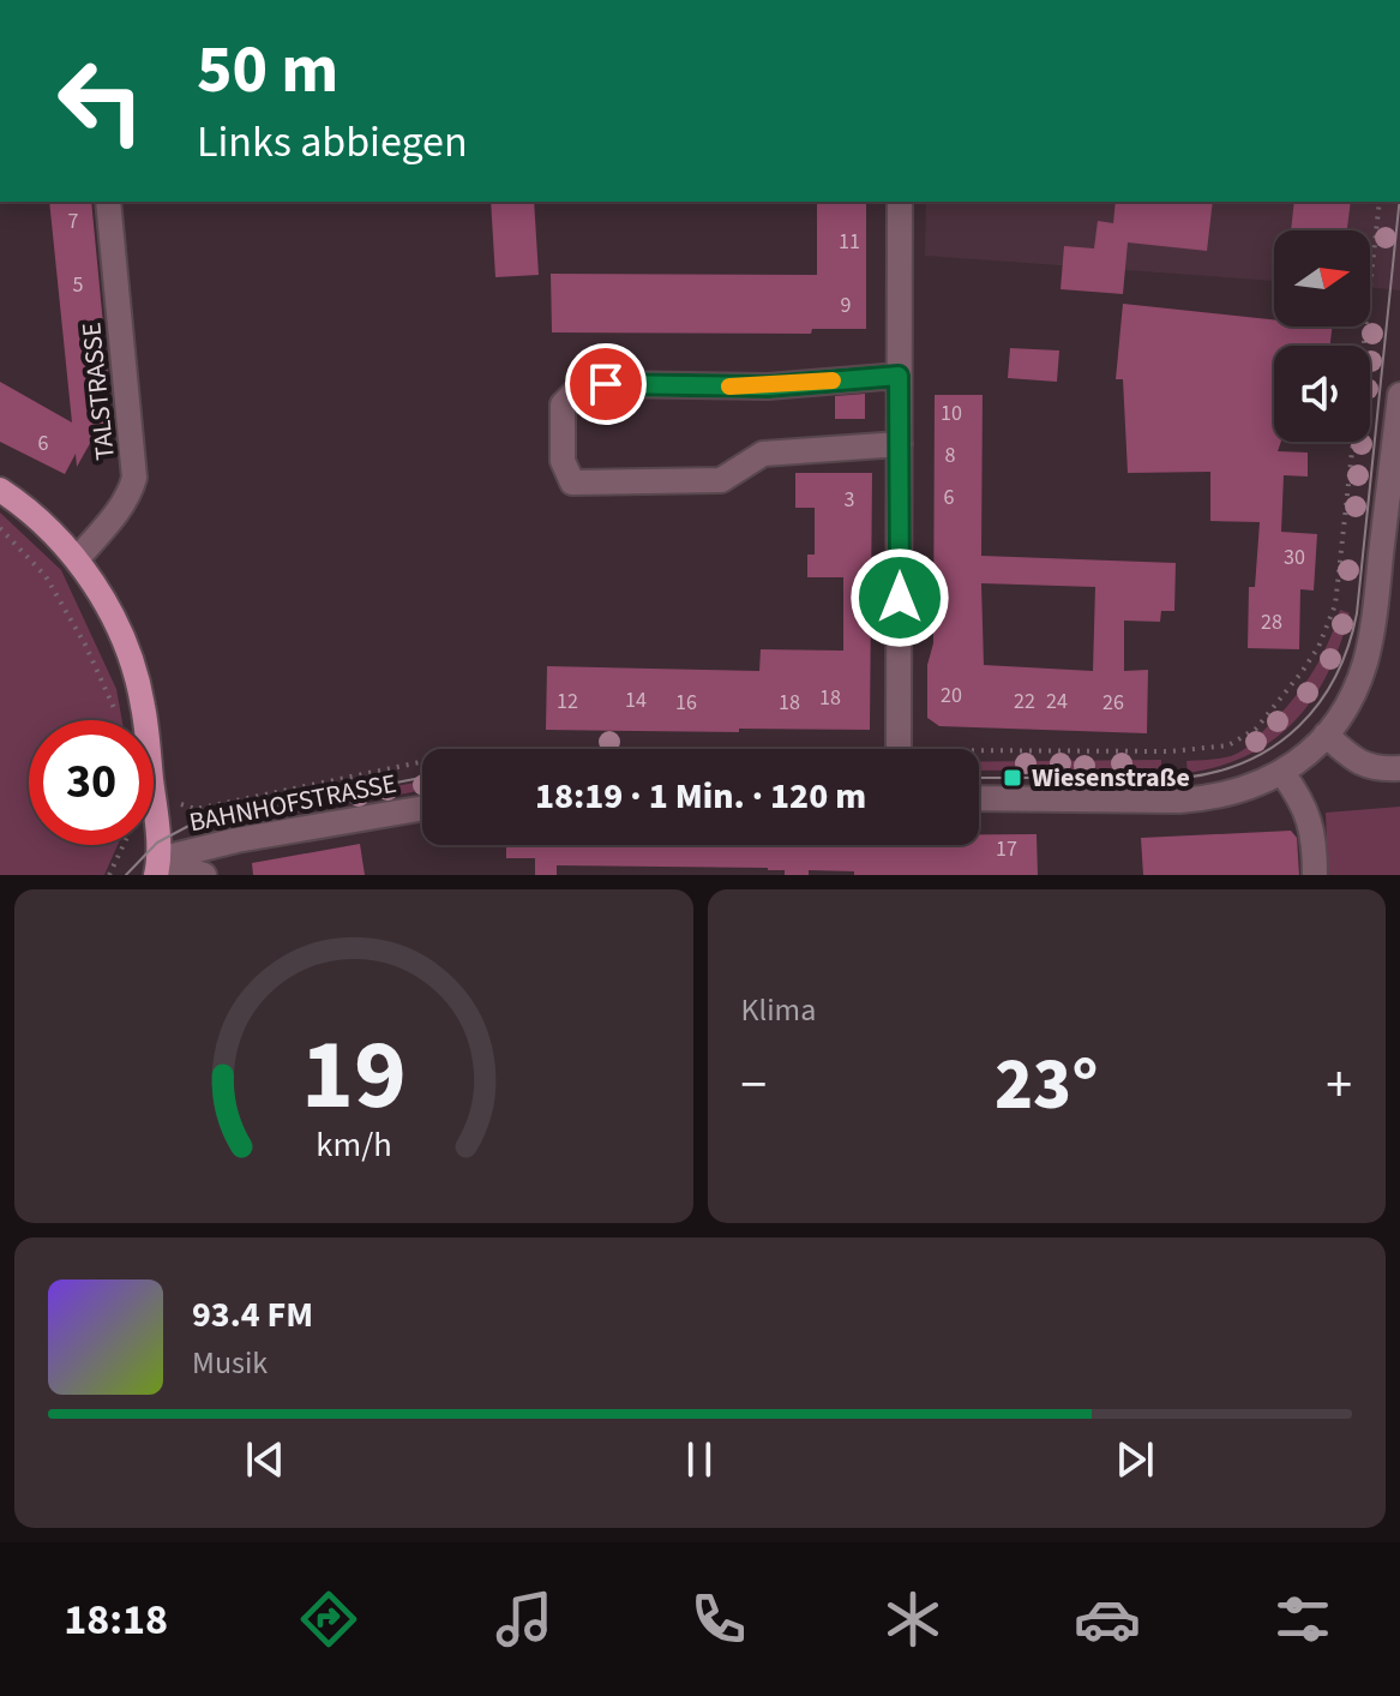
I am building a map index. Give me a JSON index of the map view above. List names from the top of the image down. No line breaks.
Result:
{"streets":{"street":["TALSTRASSE","BAHNHOFSTRASSE"]},"places":{"transit":["Wiesenstraße"]},"house_numbers":["7","11","5","9","10","6","8","6","3","30","28","20","18","14","12","22","24","16","18","26","17"],"north":"right","page":{"turn":["50 m","Links abbiegen"],"limit":"30","trip":"18:19 · 1 Min. · 120 m","tile":"Klima","heat":["−","23°","+"],"song":["93.4 FM","Musik"],"tabs":"18:18","gauge":["19","km/h"]}}
